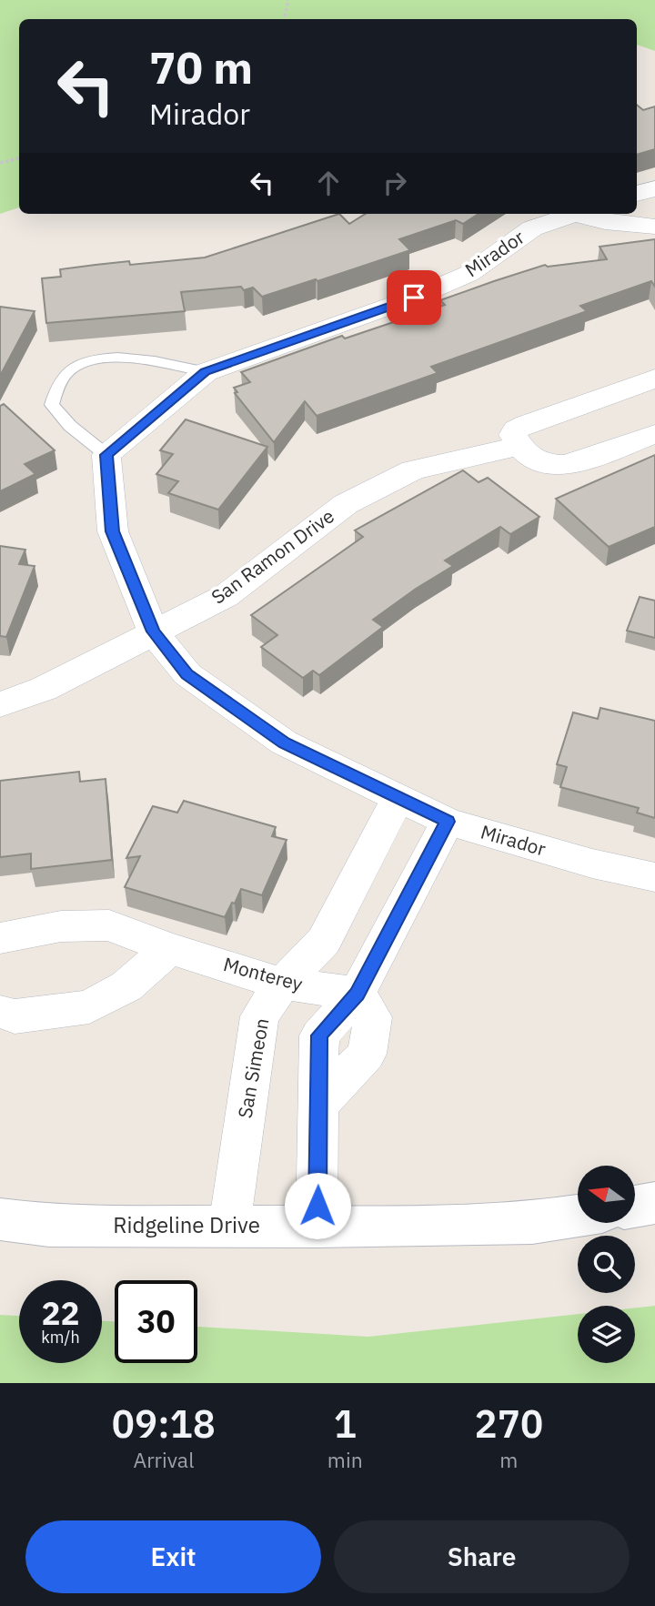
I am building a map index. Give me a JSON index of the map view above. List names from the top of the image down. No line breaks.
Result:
{"streets":{"street":["Mirador","San Ramon Drive","Monterey","San Simeon","Ridgeline Drive"]},"crossings":[["Mirador","San Ramon Drive"],["Mirador","San Simeon"],["Monterey","San Simeon"],["San Simeon","Ridgeline Drive"]],"north":"left","page":{"turn":["70 m","Mirador"],"speed":"22 km/h","limit":"30","eta":["09:18","Arrival","1","min","270","m"],"buttons":["Exit","Share"]}}
